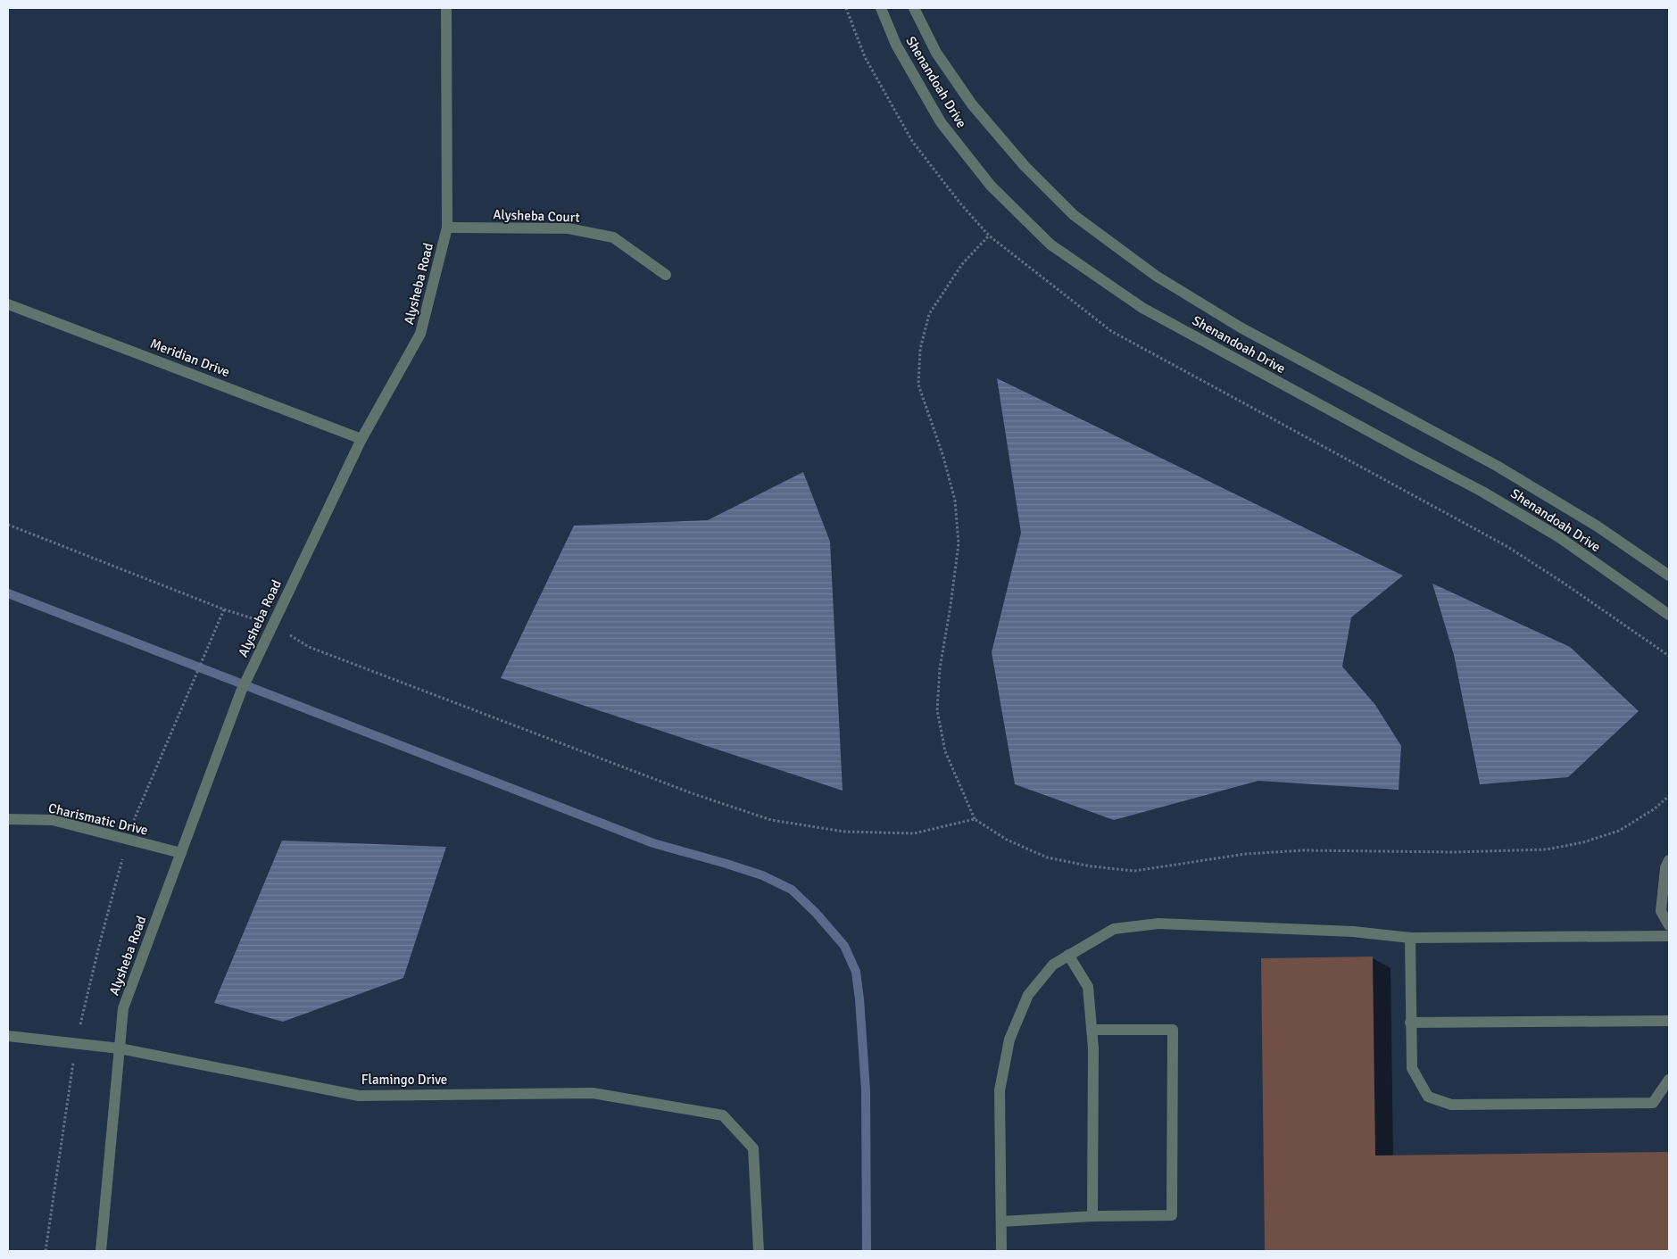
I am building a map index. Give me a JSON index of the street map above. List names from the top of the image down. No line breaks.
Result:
{"streets":{"street":["Shenandoah Drive","Alysheba Court","Alysheba Road","Meridian Drive","Charismatic Drive","Flamingo Drive"]},"crossings":[["Alysheba Court","Alysheba Road"],["Alysheba Road","Meridian Drive"],["Alysheba Road","Charismatic Drive"],["Alysheba Road","Flamingo Drive"]]}
